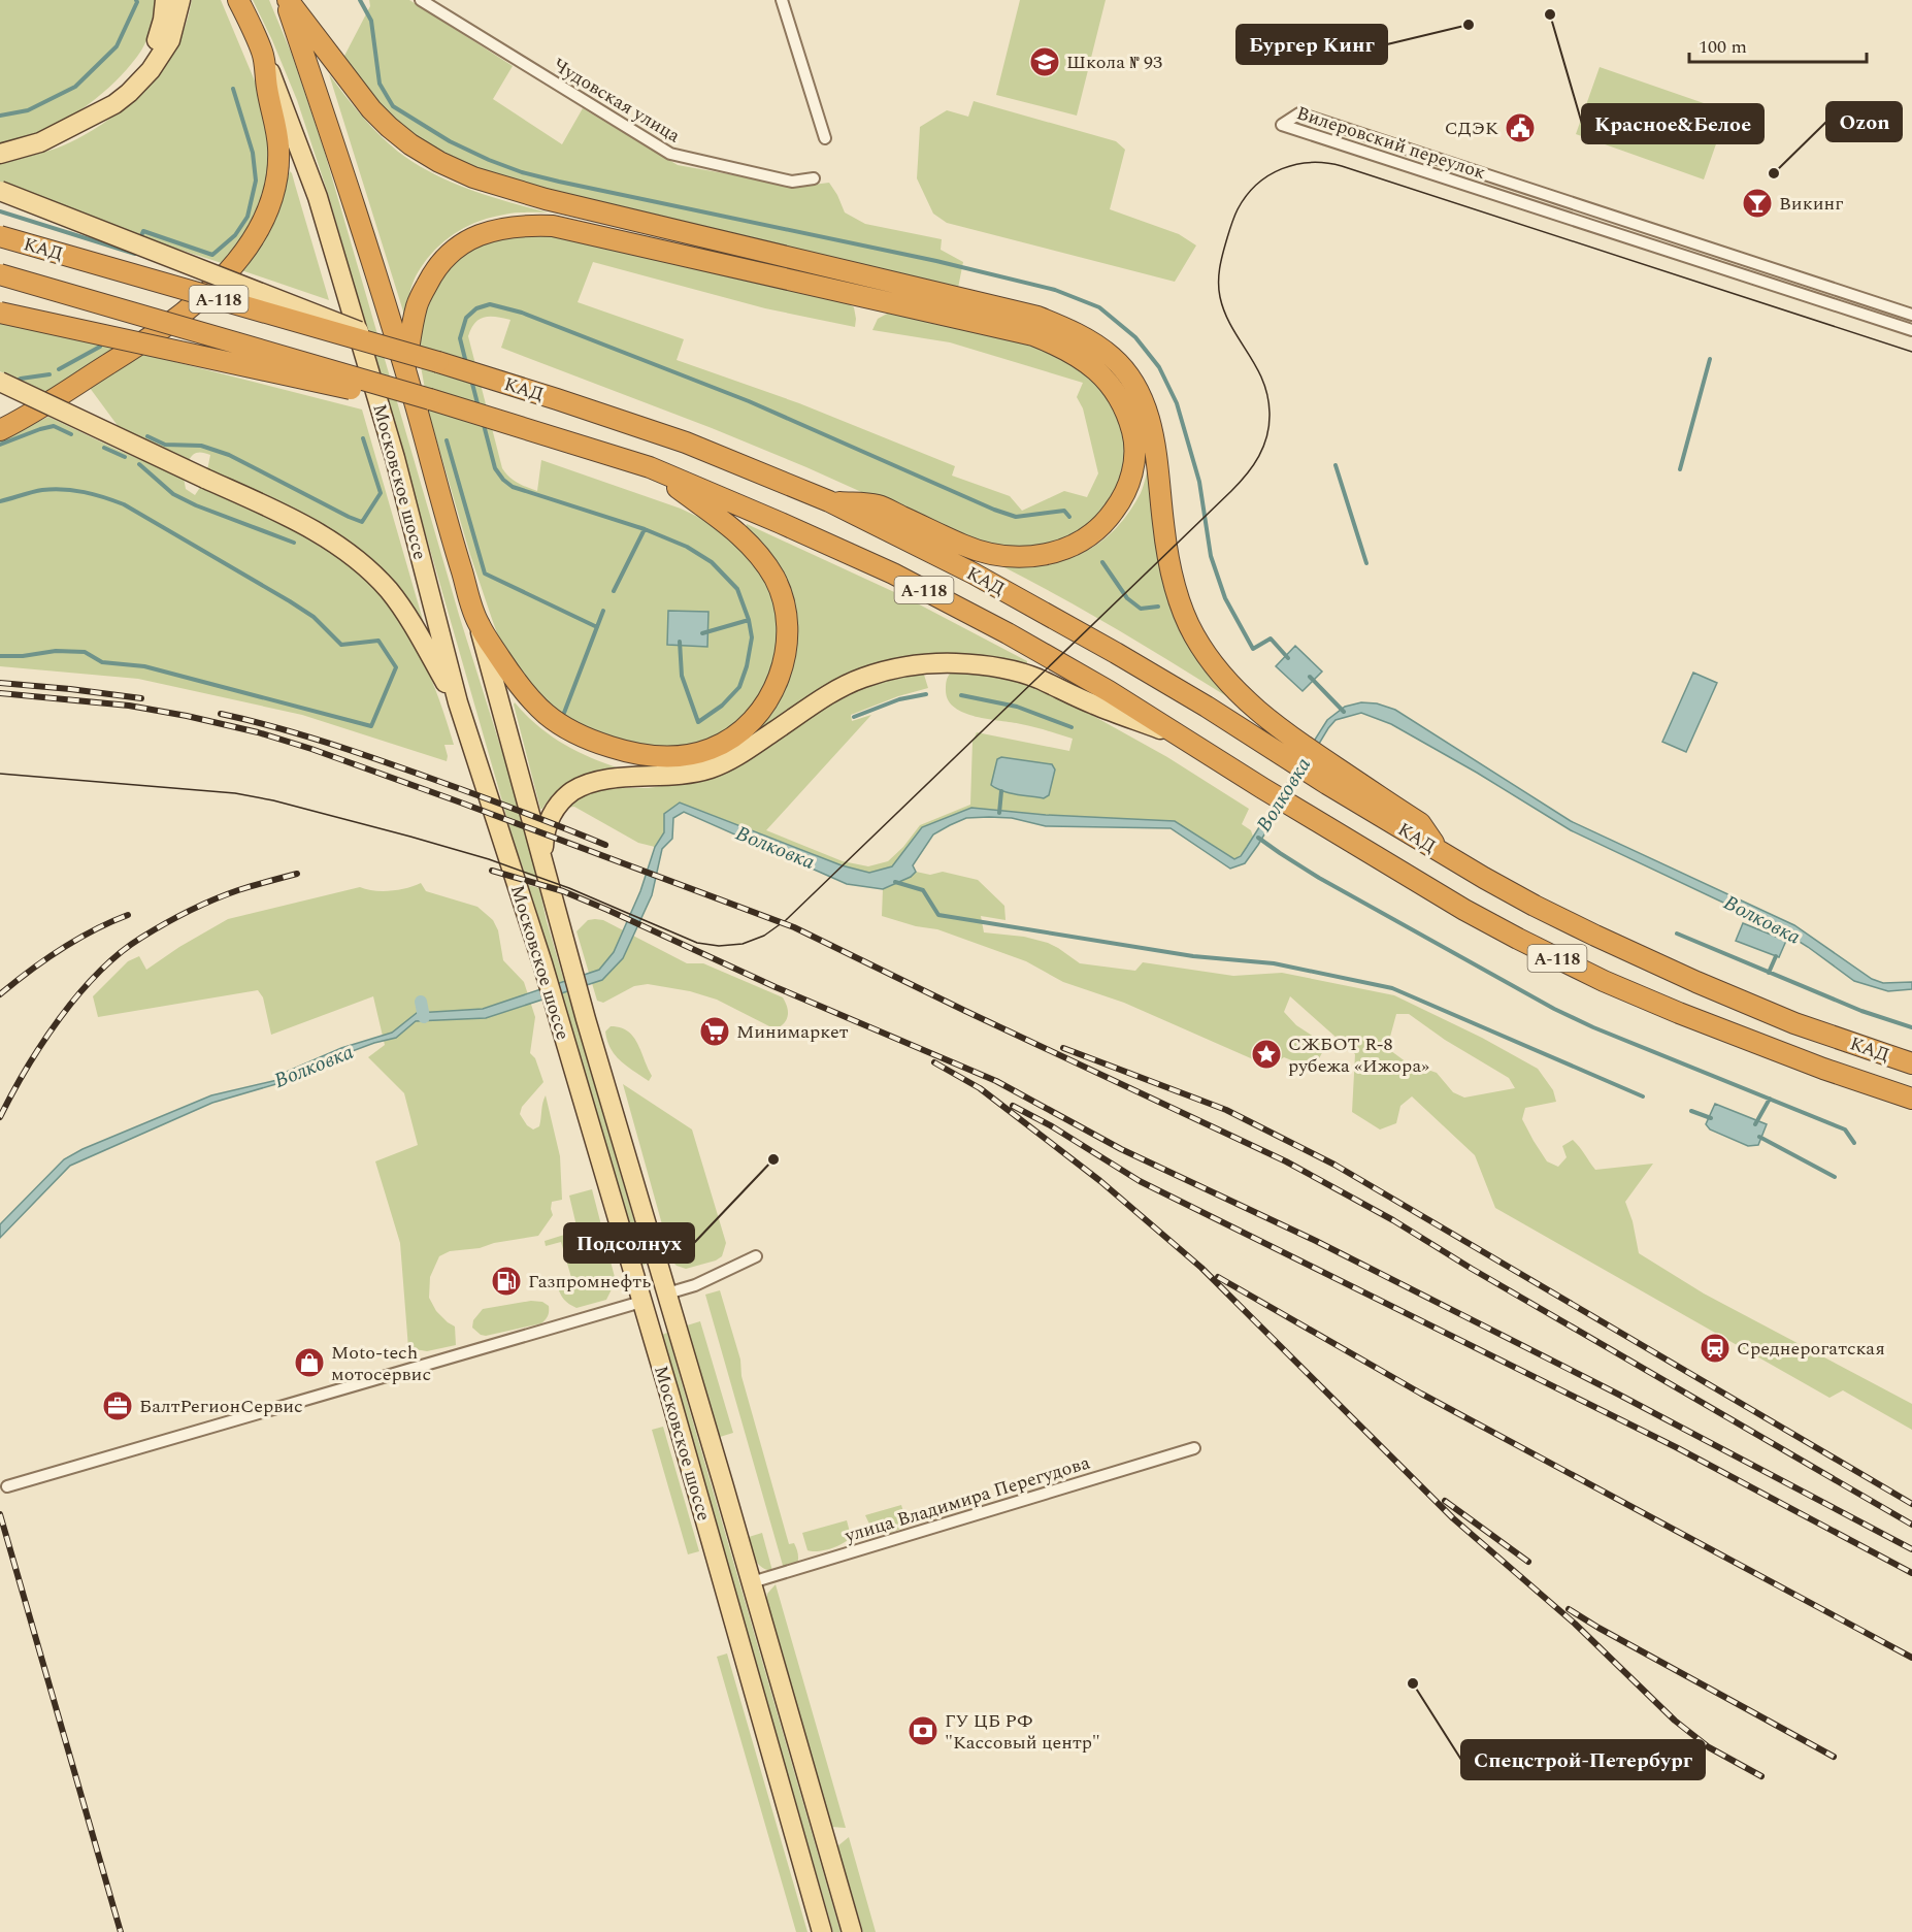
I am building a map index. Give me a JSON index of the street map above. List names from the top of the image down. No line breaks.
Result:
{"streets":{"highway":["КАД","А-118","Московское шоссе"],"street":["Чудовская улица","Вилеровский переулок","улица Владимира Перегудова"]},"crossings":[["Московское шоссе","улица Владимира Перегудова"]],"water":["Волковка"],"places":{"other":["Красное&Белое","Бургер Кинг","Ozon","Подсолнух","Спецстрой-Петербург"],"school or university":["Школа № 93"],"public building":["СДЭК"],"bar":["Викинг"],"supermarket":["Минимаркет"],"place":["СЖБОТ R-8 рубежа «Ижора»"],"fuel station":["Газпромнефть"],"station":["Среднерогатская"],"shop":["Moto-tech мотосервис"],"office":["БалтРегионСервис"],"bank":["ГУ ЦБ РФ \"Кассовый центр\""]},"scale_bar":"100 m"}
